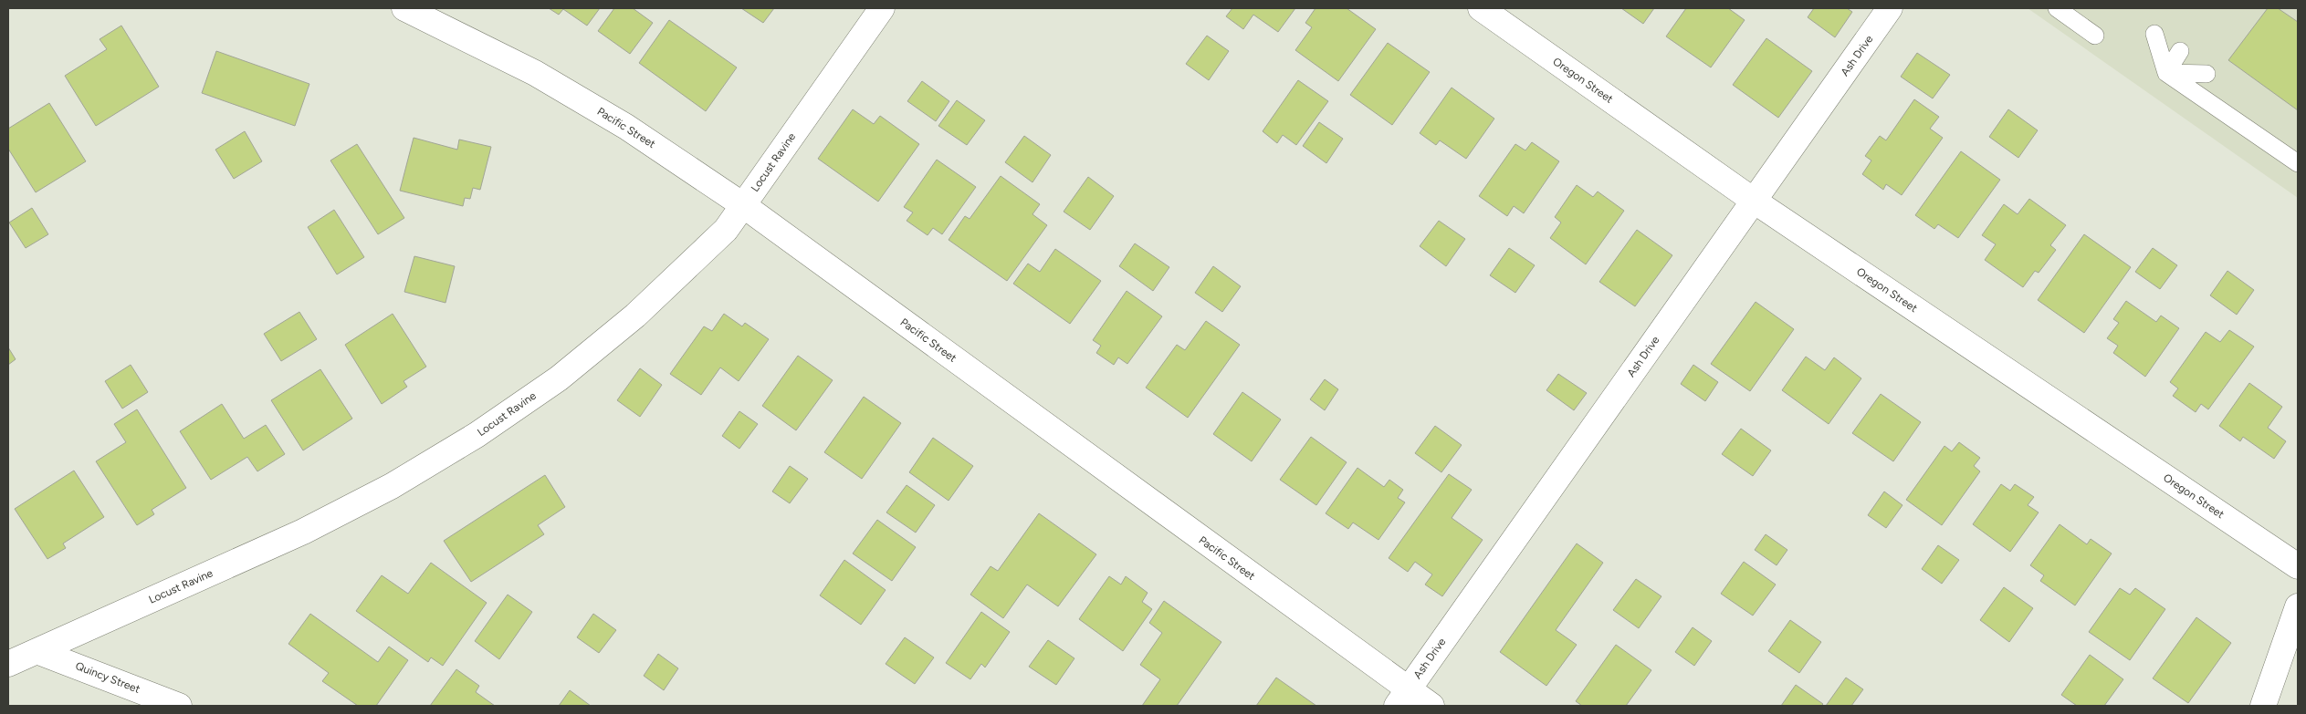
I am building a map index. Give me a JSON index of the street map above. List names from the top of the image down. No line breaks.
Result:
{"streets":{"street":["Ash Drive","Oregon Street","Pacific Street","Locust Ravine","Quincy Street"]},"crossings":[["Ash Drive","Oregon Street"],["Ash Drive","Pacific Street"],["Pacific Street","Locust Ravine"],["Locust Ravine","Quincy Street"]]}
